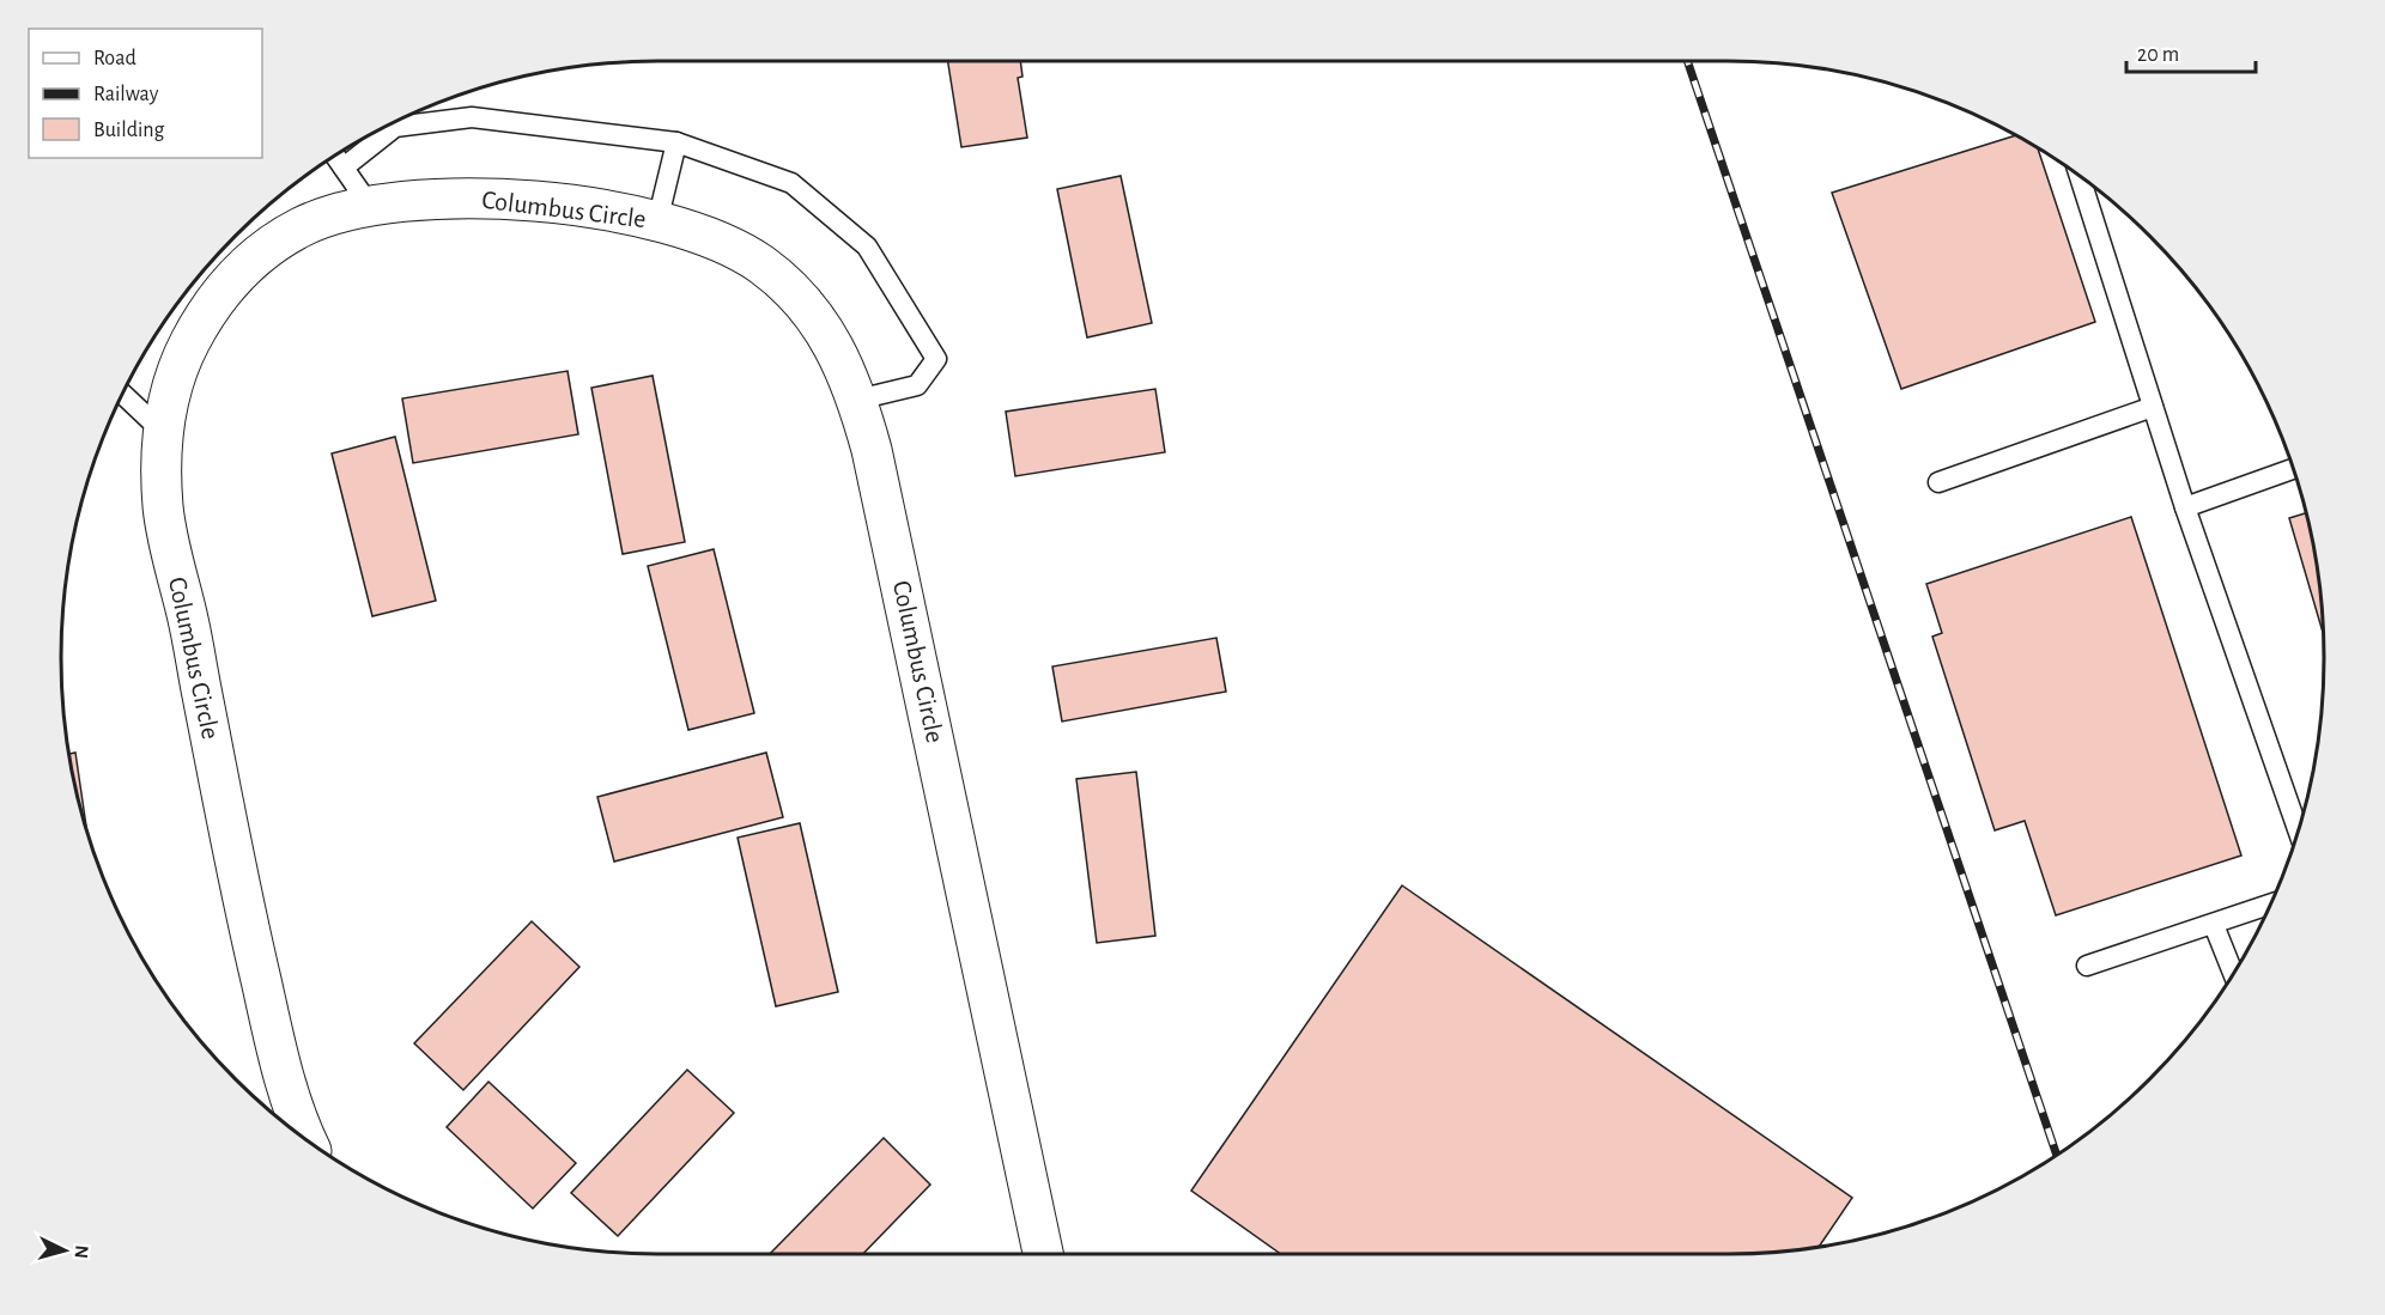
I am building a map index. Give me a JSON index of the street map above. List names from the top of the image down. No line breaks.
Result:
{"streets":{"street":["Columbus Circle"]},"legend":["Road","Railway","Building"],"scale_bar":"20 m","north":"right"}
